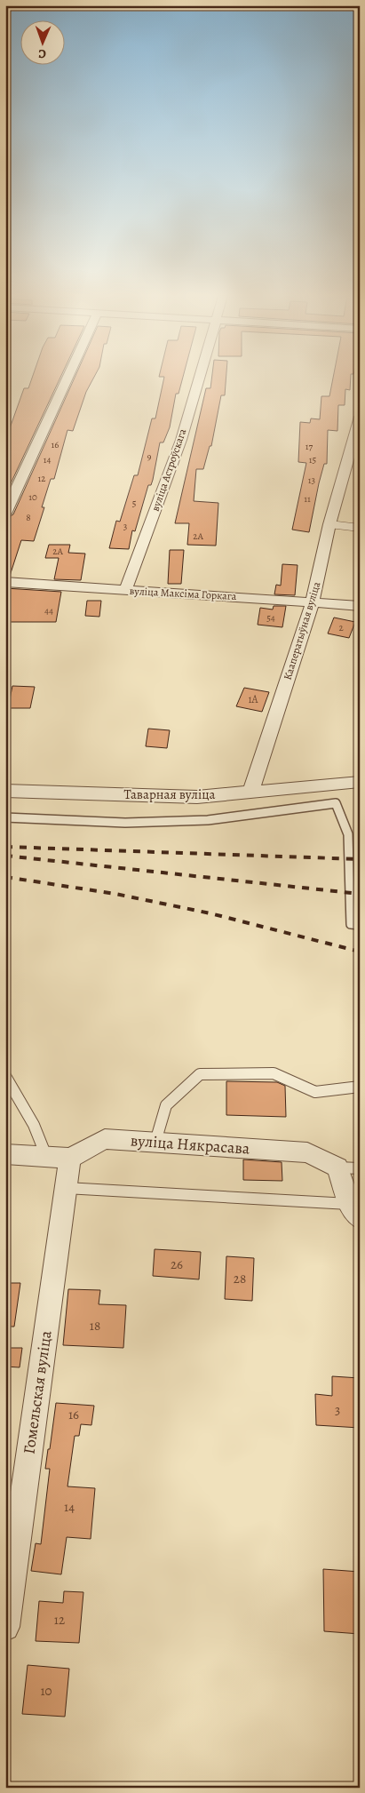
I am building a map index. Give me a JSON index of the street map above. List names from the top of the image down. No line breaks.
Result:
{"streets":{"street":["вуліца Астроўскага","вуліца Максіма Горкага","Кааператыўная вуліца","Таварная вуліца","вуліца Някрасава","Гомельская вуліца"]},"crossings":[["вуліца Астроўскага","вуліца Максіма Горкага"],["вуліца Максіма Горкага","Кааператыўная вуліца"],["Кааператыўная вуліца","Таварная вуліца"],["вуліца Някрасава","Гомельская вуліца"]],"house_numbers":["16","17","9","14","15","12","13","10","11","5","8","3","2А","2А","44","54","2","1А","26","28","18","3","16","14","12","10"],"north":"bottom"}
